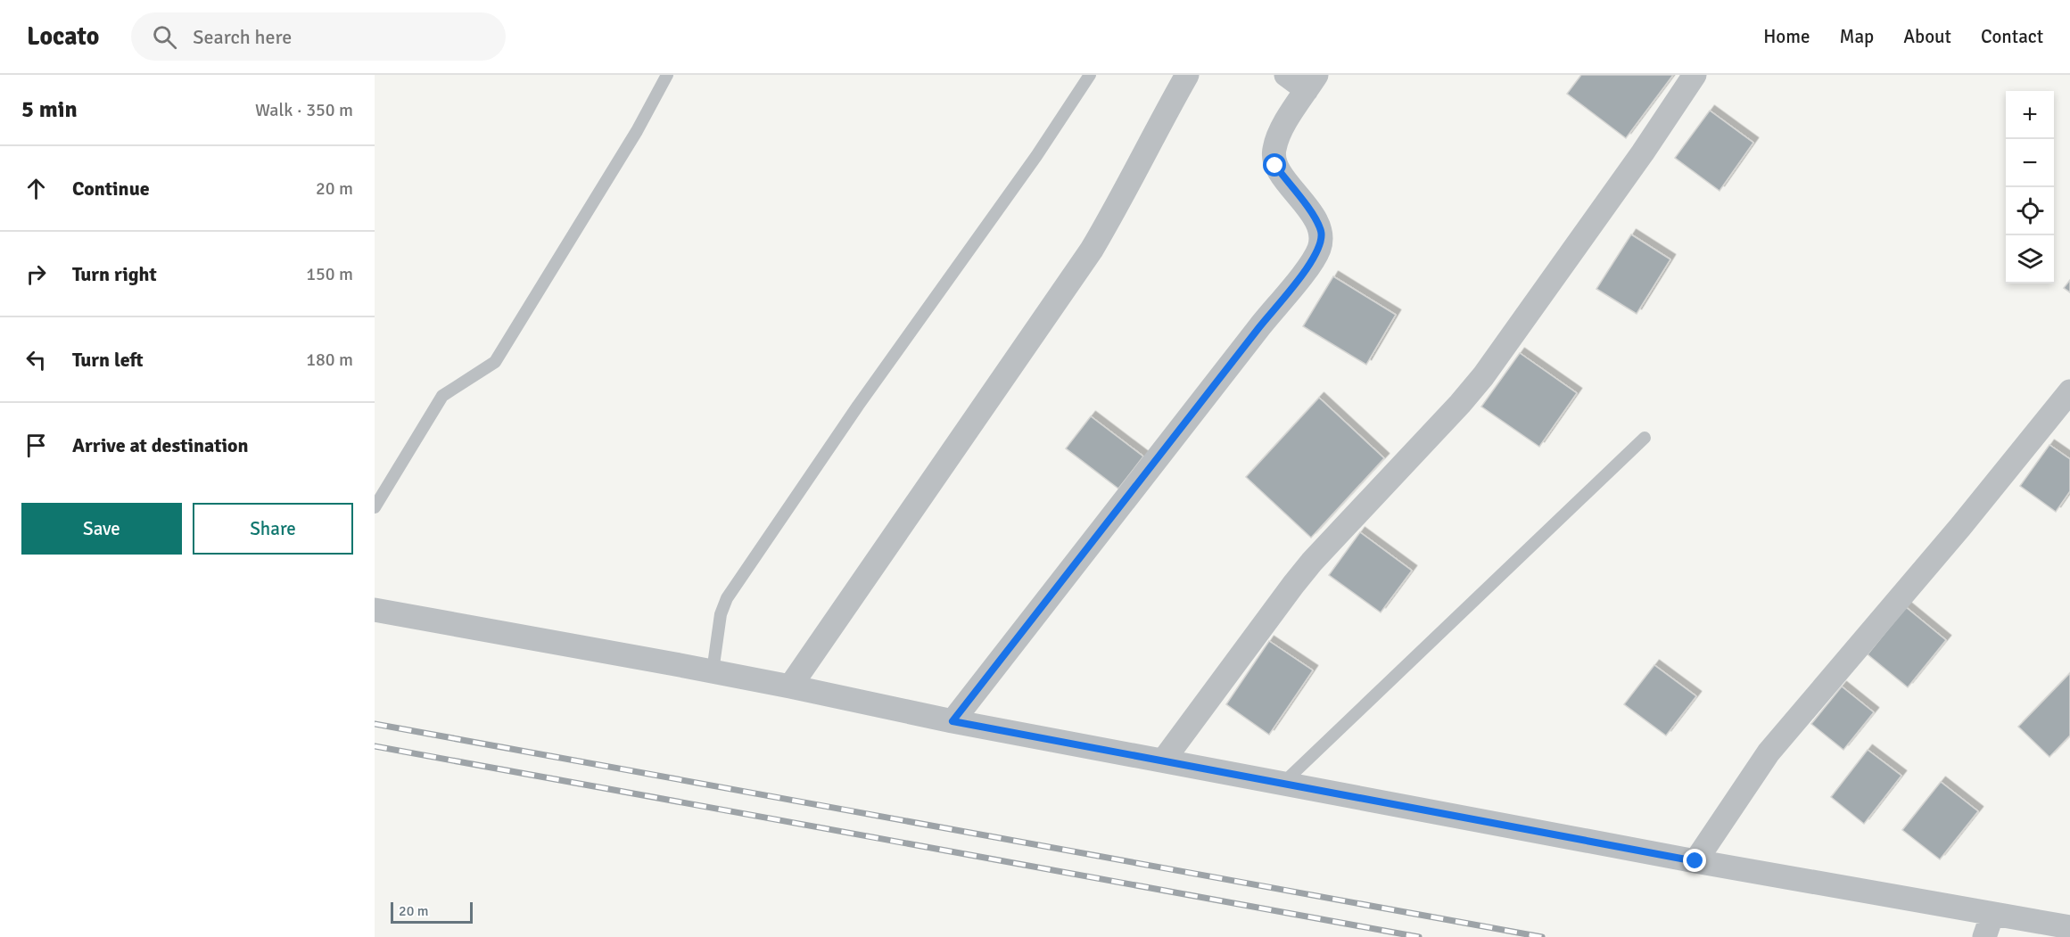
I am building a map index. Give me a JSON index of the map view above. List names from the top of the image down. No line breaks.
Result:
{"scale_bar":"20 m","page":{"header":"Locato","search":"Search here","nav":["Home","Map","About","Contact"],"heading":["5 min","Walk · 350 m"],"map_buttons":["+","−"],"list":[["Continue","20 m"],["Turn right","150 m"],["Turn left","180 m"],"Arrive at destination"],"buttons":["Save","Share"],"scale":"20 m"}}
